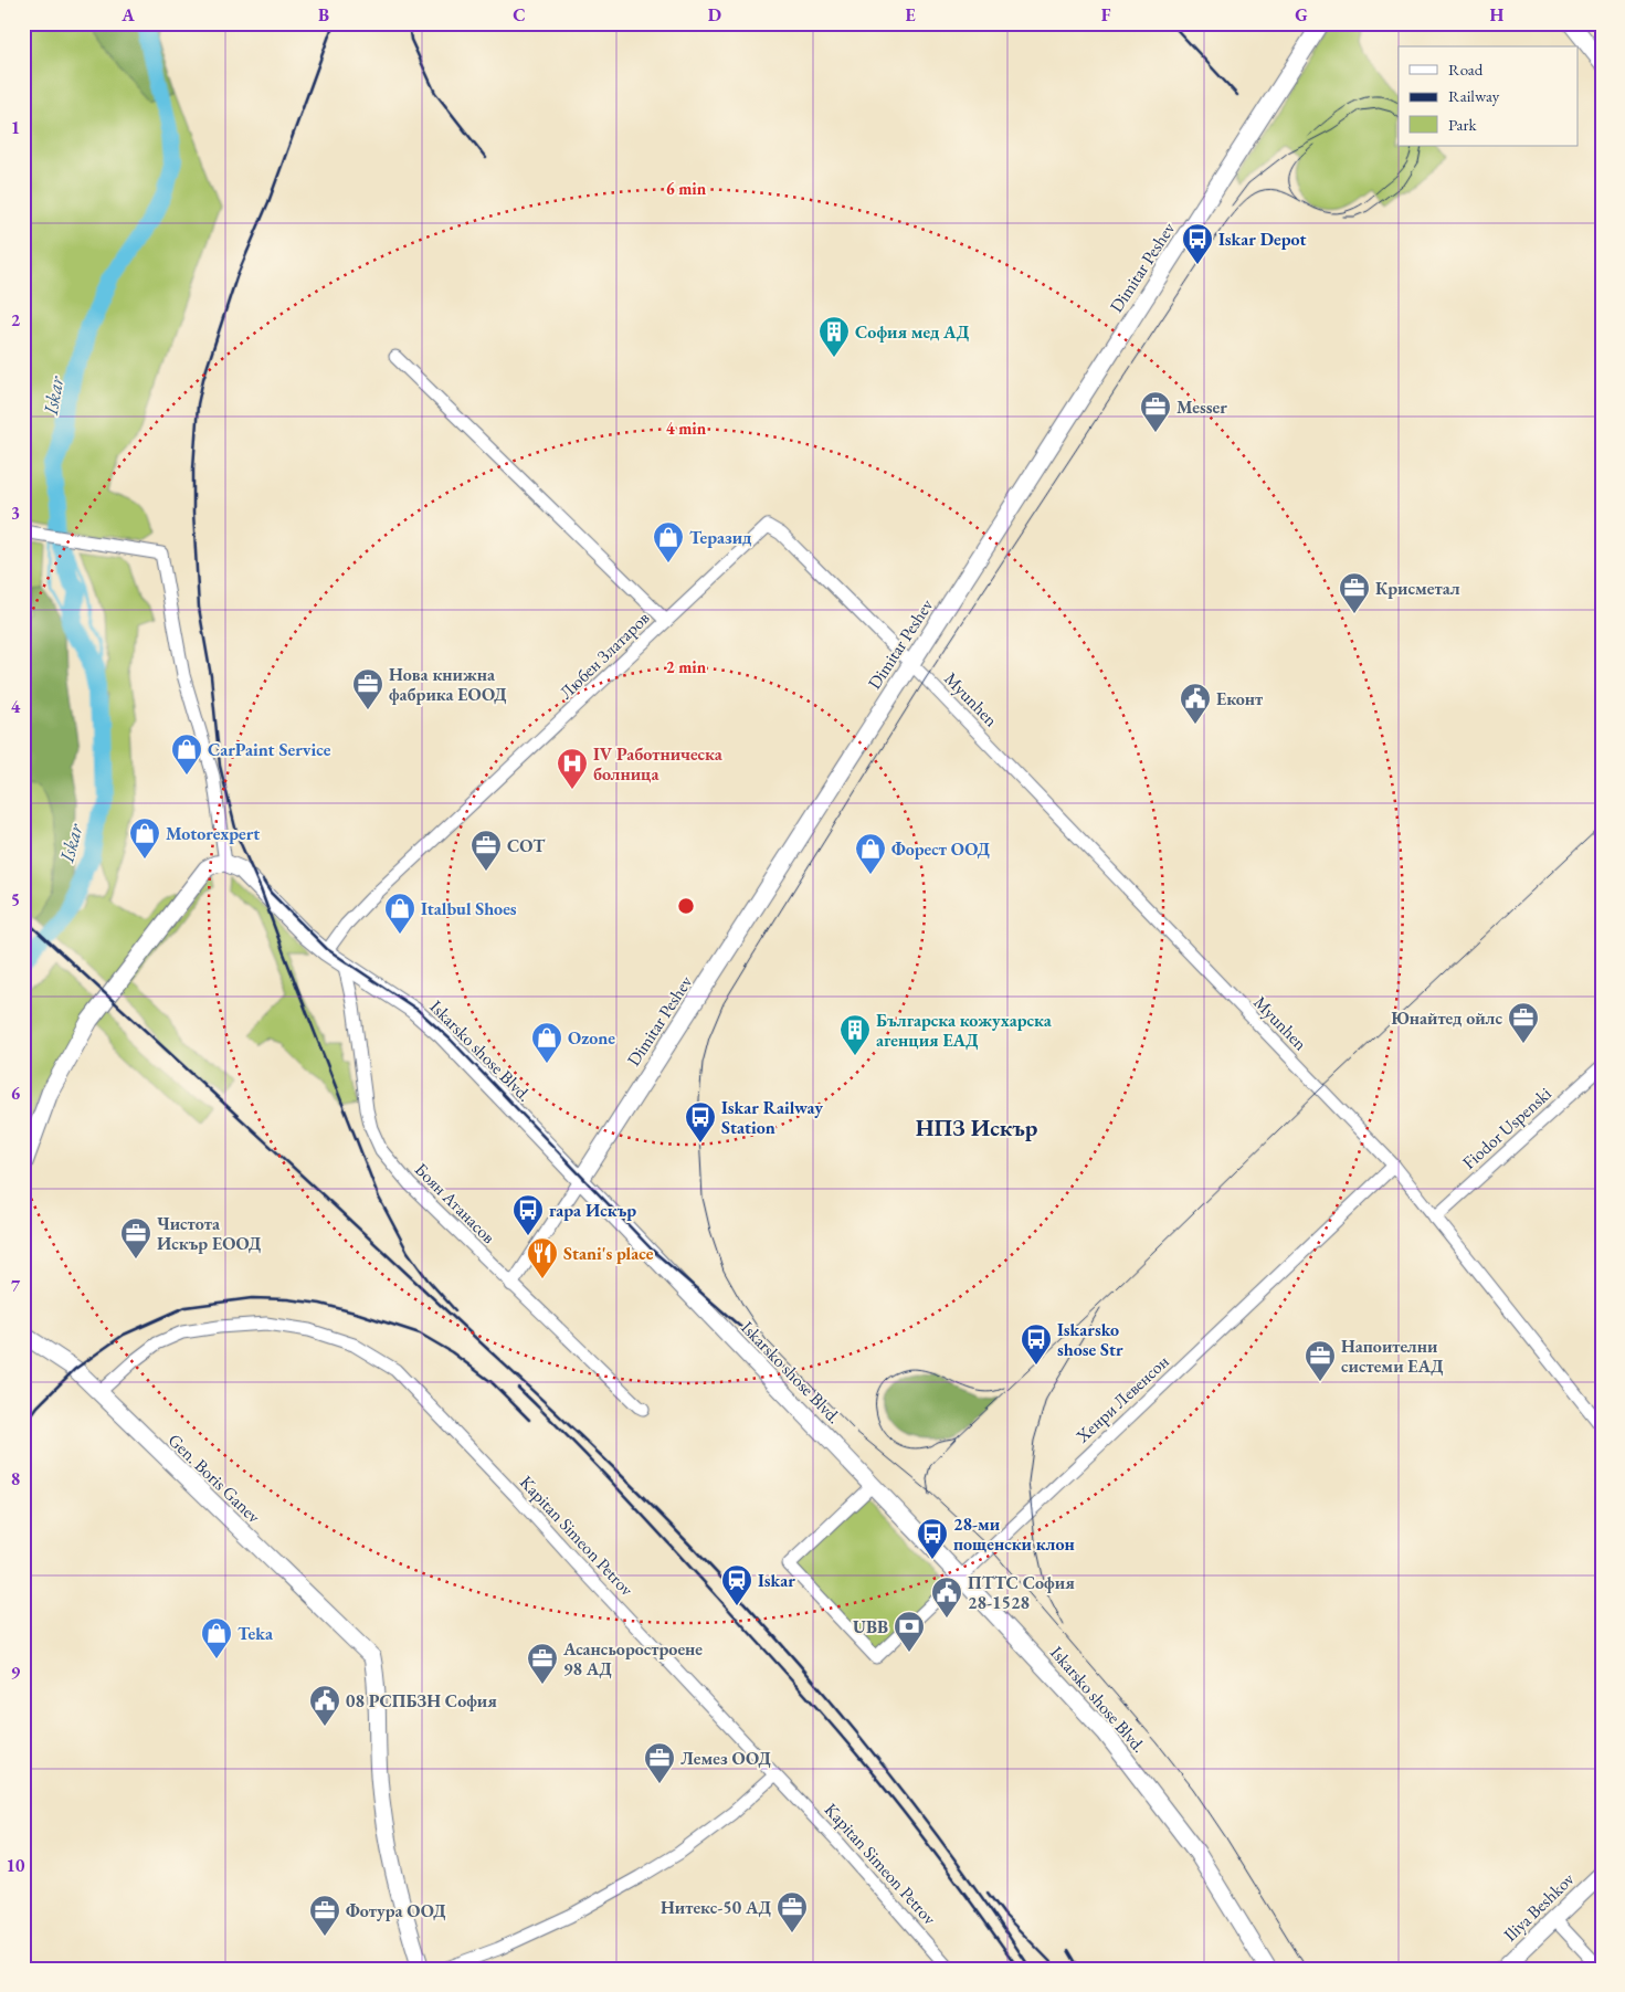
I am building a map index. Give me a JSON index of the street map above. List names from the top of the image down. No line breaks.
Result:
{"streets":{"main road":["Dimitar Peshev","Iskarsko shose Blvd.","Gen. Boris Ganev","Iliya Beshkov"],"street":["Любен Златаров","Myunhen","Fiodor Uspenski","Боян Атанасов","Хенри Левенсон","Kapitan Simeon Petrov"]},"crossings":[["Dimitar Peshev","Любен Златаров"],["Dimitar Peshev","Myunhen"],["Dimitar Peshev","Iskarsko shose Blvd."],["Dimitar Peshev","Боян Атанасов"],["Любен Златаров","Myunhen"],["Любен Златаров","Iskarsko shose Blvd."],["Myunhen","Fiodor Uspenski"],["Myunhen","Хенри Левенсон"],["Iskarsko shose Blvd.","Боян Атанасов"],["Iskarsko shose Blvd.","Хенри Левенсон"],["Gen. Boris Ganev","Kapitan Simeon Petrov"]],"districts":["НПЗ Искър"],"water":["Iskar"],"places":{"bus stop":["Iskar Depot","Iskar Railway Station","гара Искър","Iskarsko shose Str","28-ми пощенски клон"],"building":["София мед АД","Българска кожухарска агенция ЕАД"],"office":["Messer","Крисметал","Нова книжна фабрика ЕООД","СОТ","Юнайтед ойлс","Чистота Искър ЕООД","Напоителни системи ЕАД","Асансьоростроене 98 АД","Лемез ООД","Нитекс-50 АД","Фотура ООД"],"shop":["Теразид","CarPaint Service","Motorexpert","Форест ООД","Italbul Shoes","Ozone","Teka"],"public building":["Еконт","ПТТС София 28-1528","08 РСПБЗН София"],"hospital":["IV Работническа болница"],"restaurant":["Stani's place"],"station":["Iskar"],"bank":["UBB"]},"legend":["Road","Railway","Park"],"grid":{"columns":["A","B","C","D","E","F","G","H"],"rows":["1","2","3","4","5","6","7","8","9","10"]},"rings":["6 min","4 min","2 min"]}
